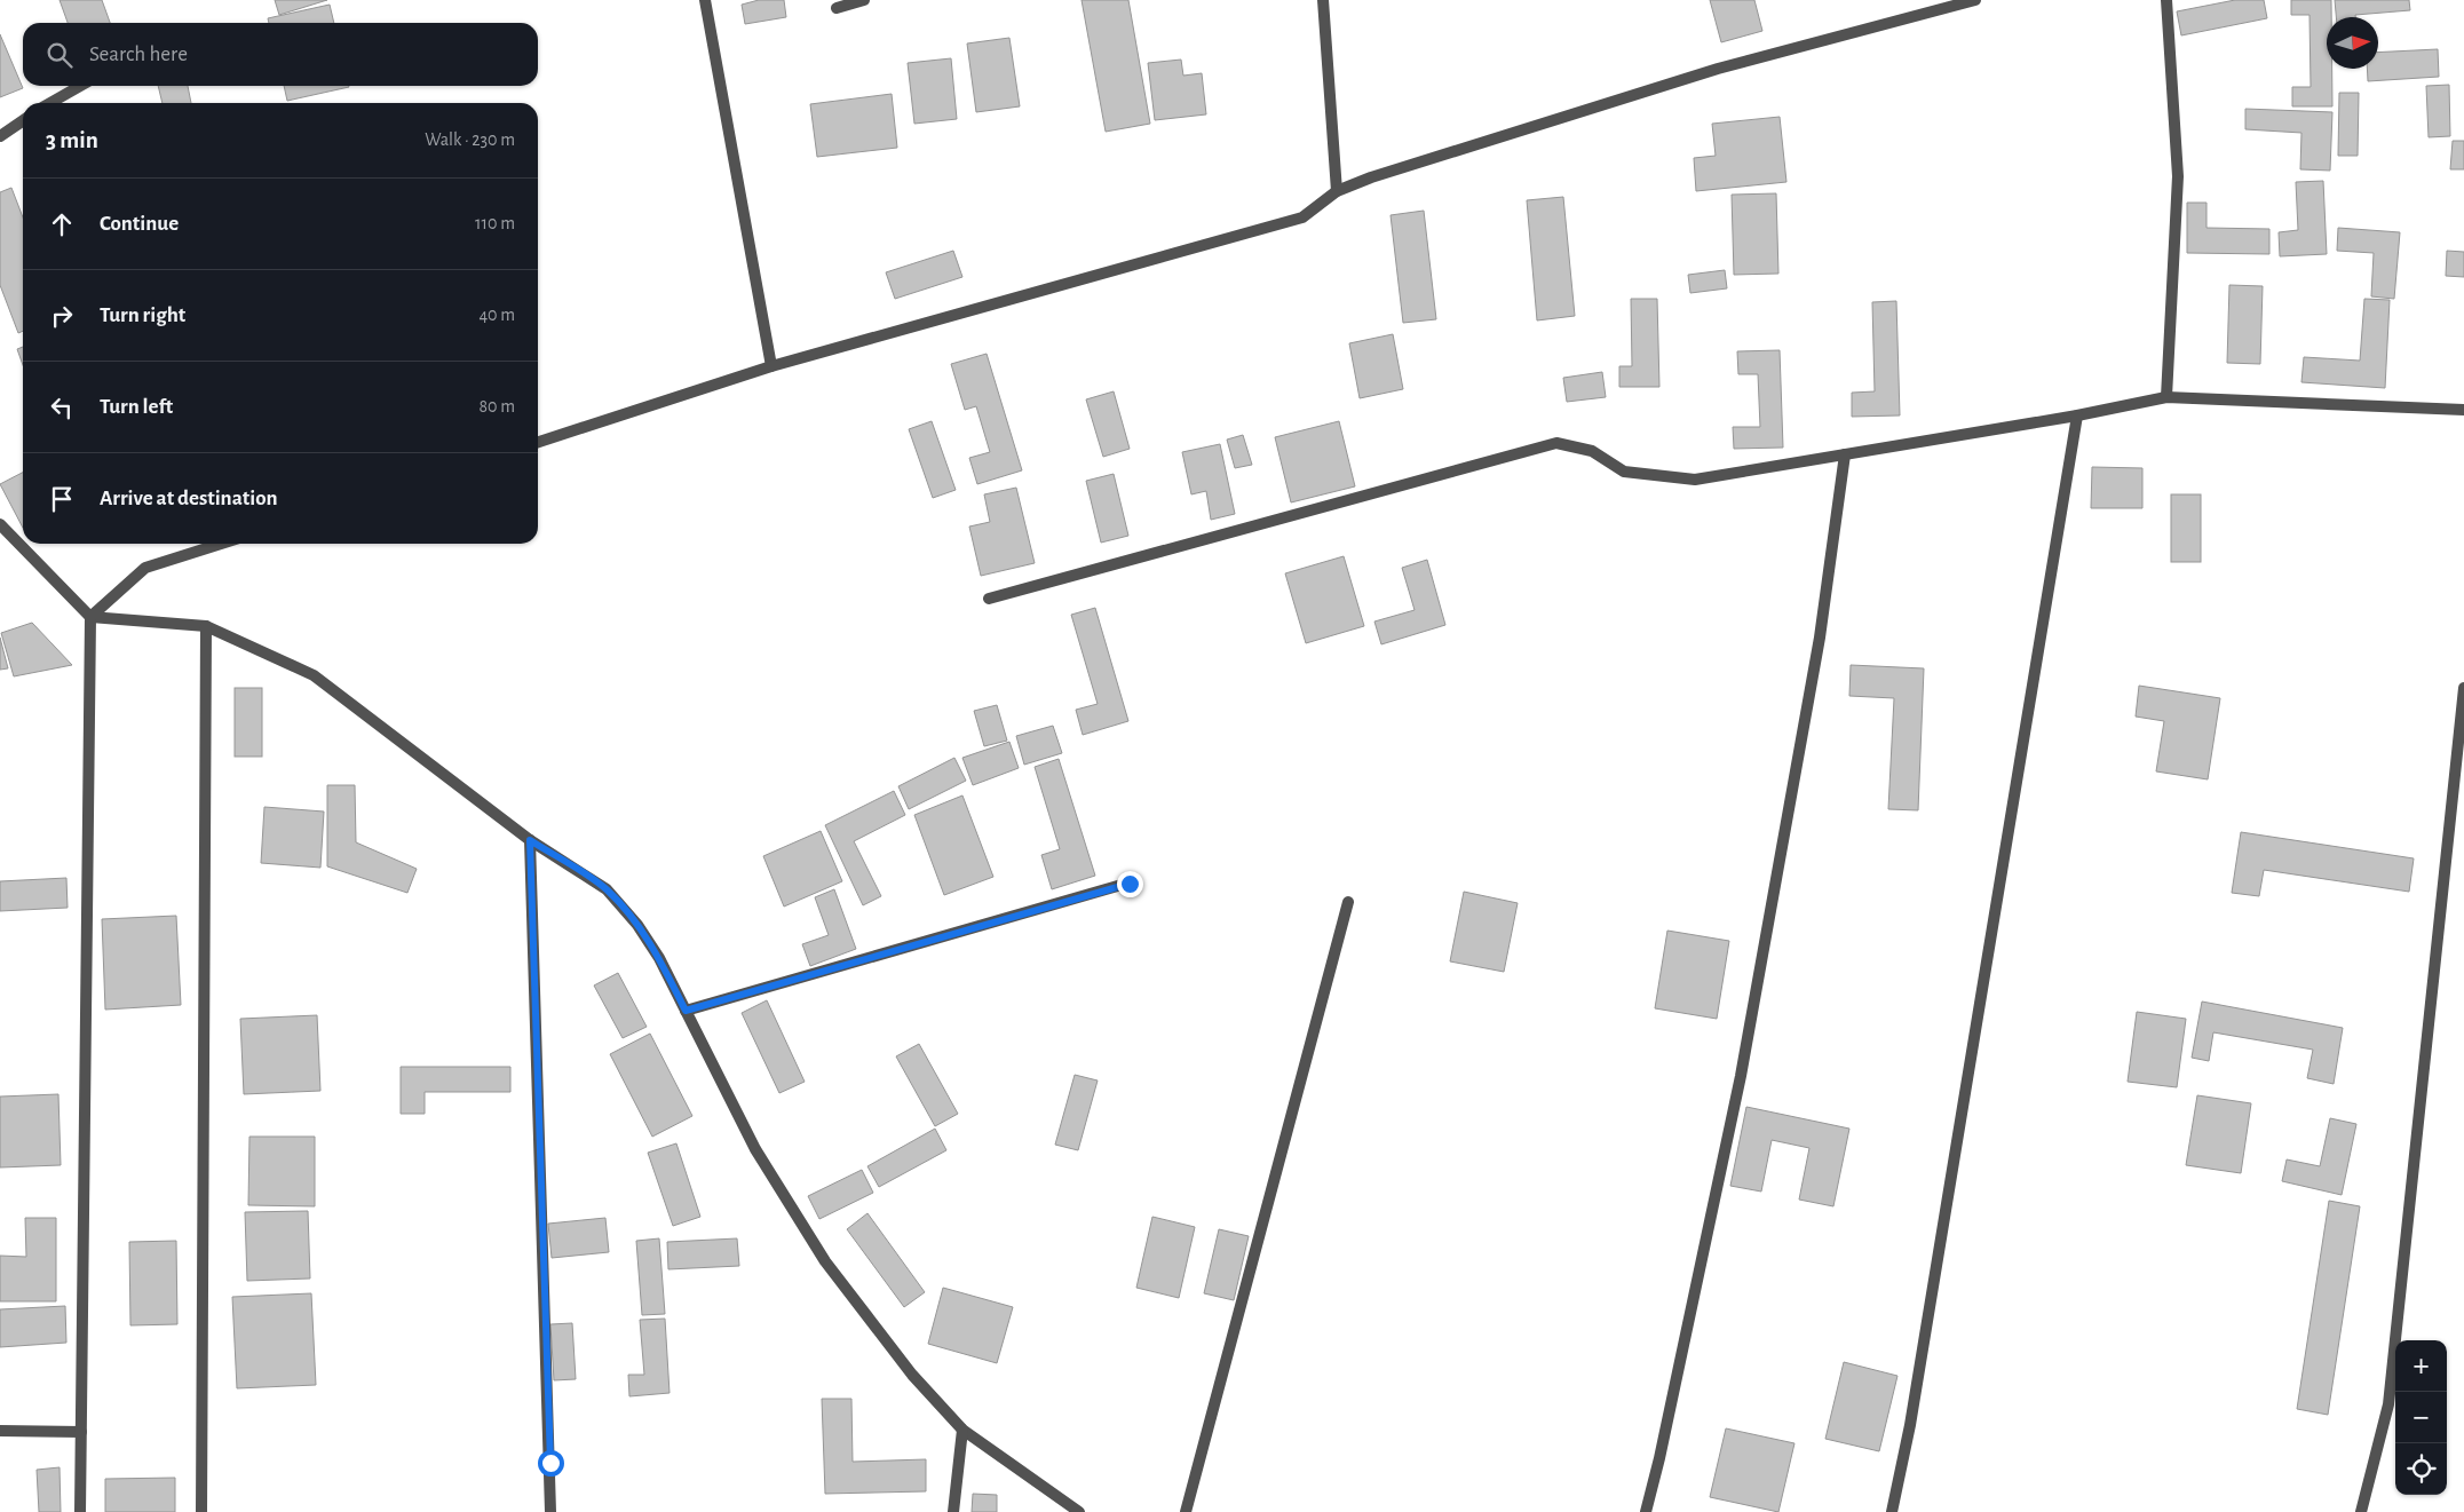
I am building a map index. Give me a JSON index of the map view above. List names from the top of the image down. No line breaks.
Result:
{"north":"right","page":{"search":"Search here","heading":["3 min","Walk · 230 m"],"list":[["Continue","110 m"],["Turn right","40 m"],["Turn left","80 m"],"Arrive at destination"],"map_buttons":["+","−"]}}
